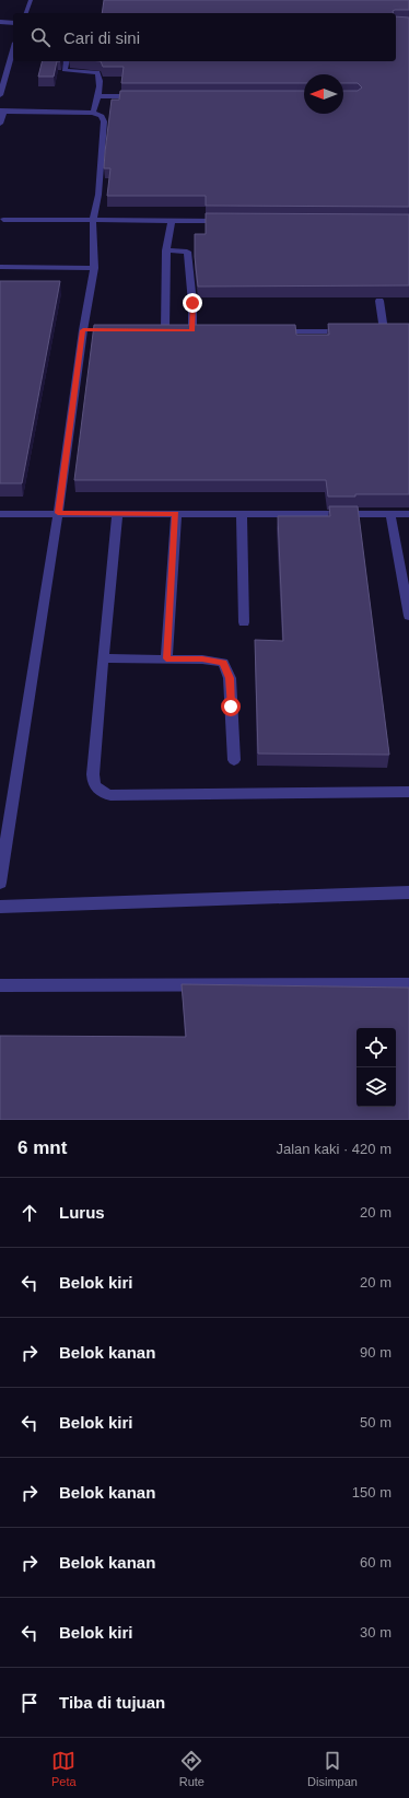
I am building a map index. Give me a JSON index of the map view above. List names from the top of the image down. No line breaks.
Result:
{"north":"left","page":{"search":"Cari di sini","heading":["6 mnt","Jalan kaki · 420 m"],"list":[["Lurus","20 m"],["Belok kiri","20 m"],["Belok kanan","90 m"],["Belok kiri","50 m"],["Belok kanan","150 m"],["Belok kanan","60 m"],["Belok kiri","30 m"],"Tiba di tujuan"],"nav":["Peta","Rute","Disimpan"]}}
